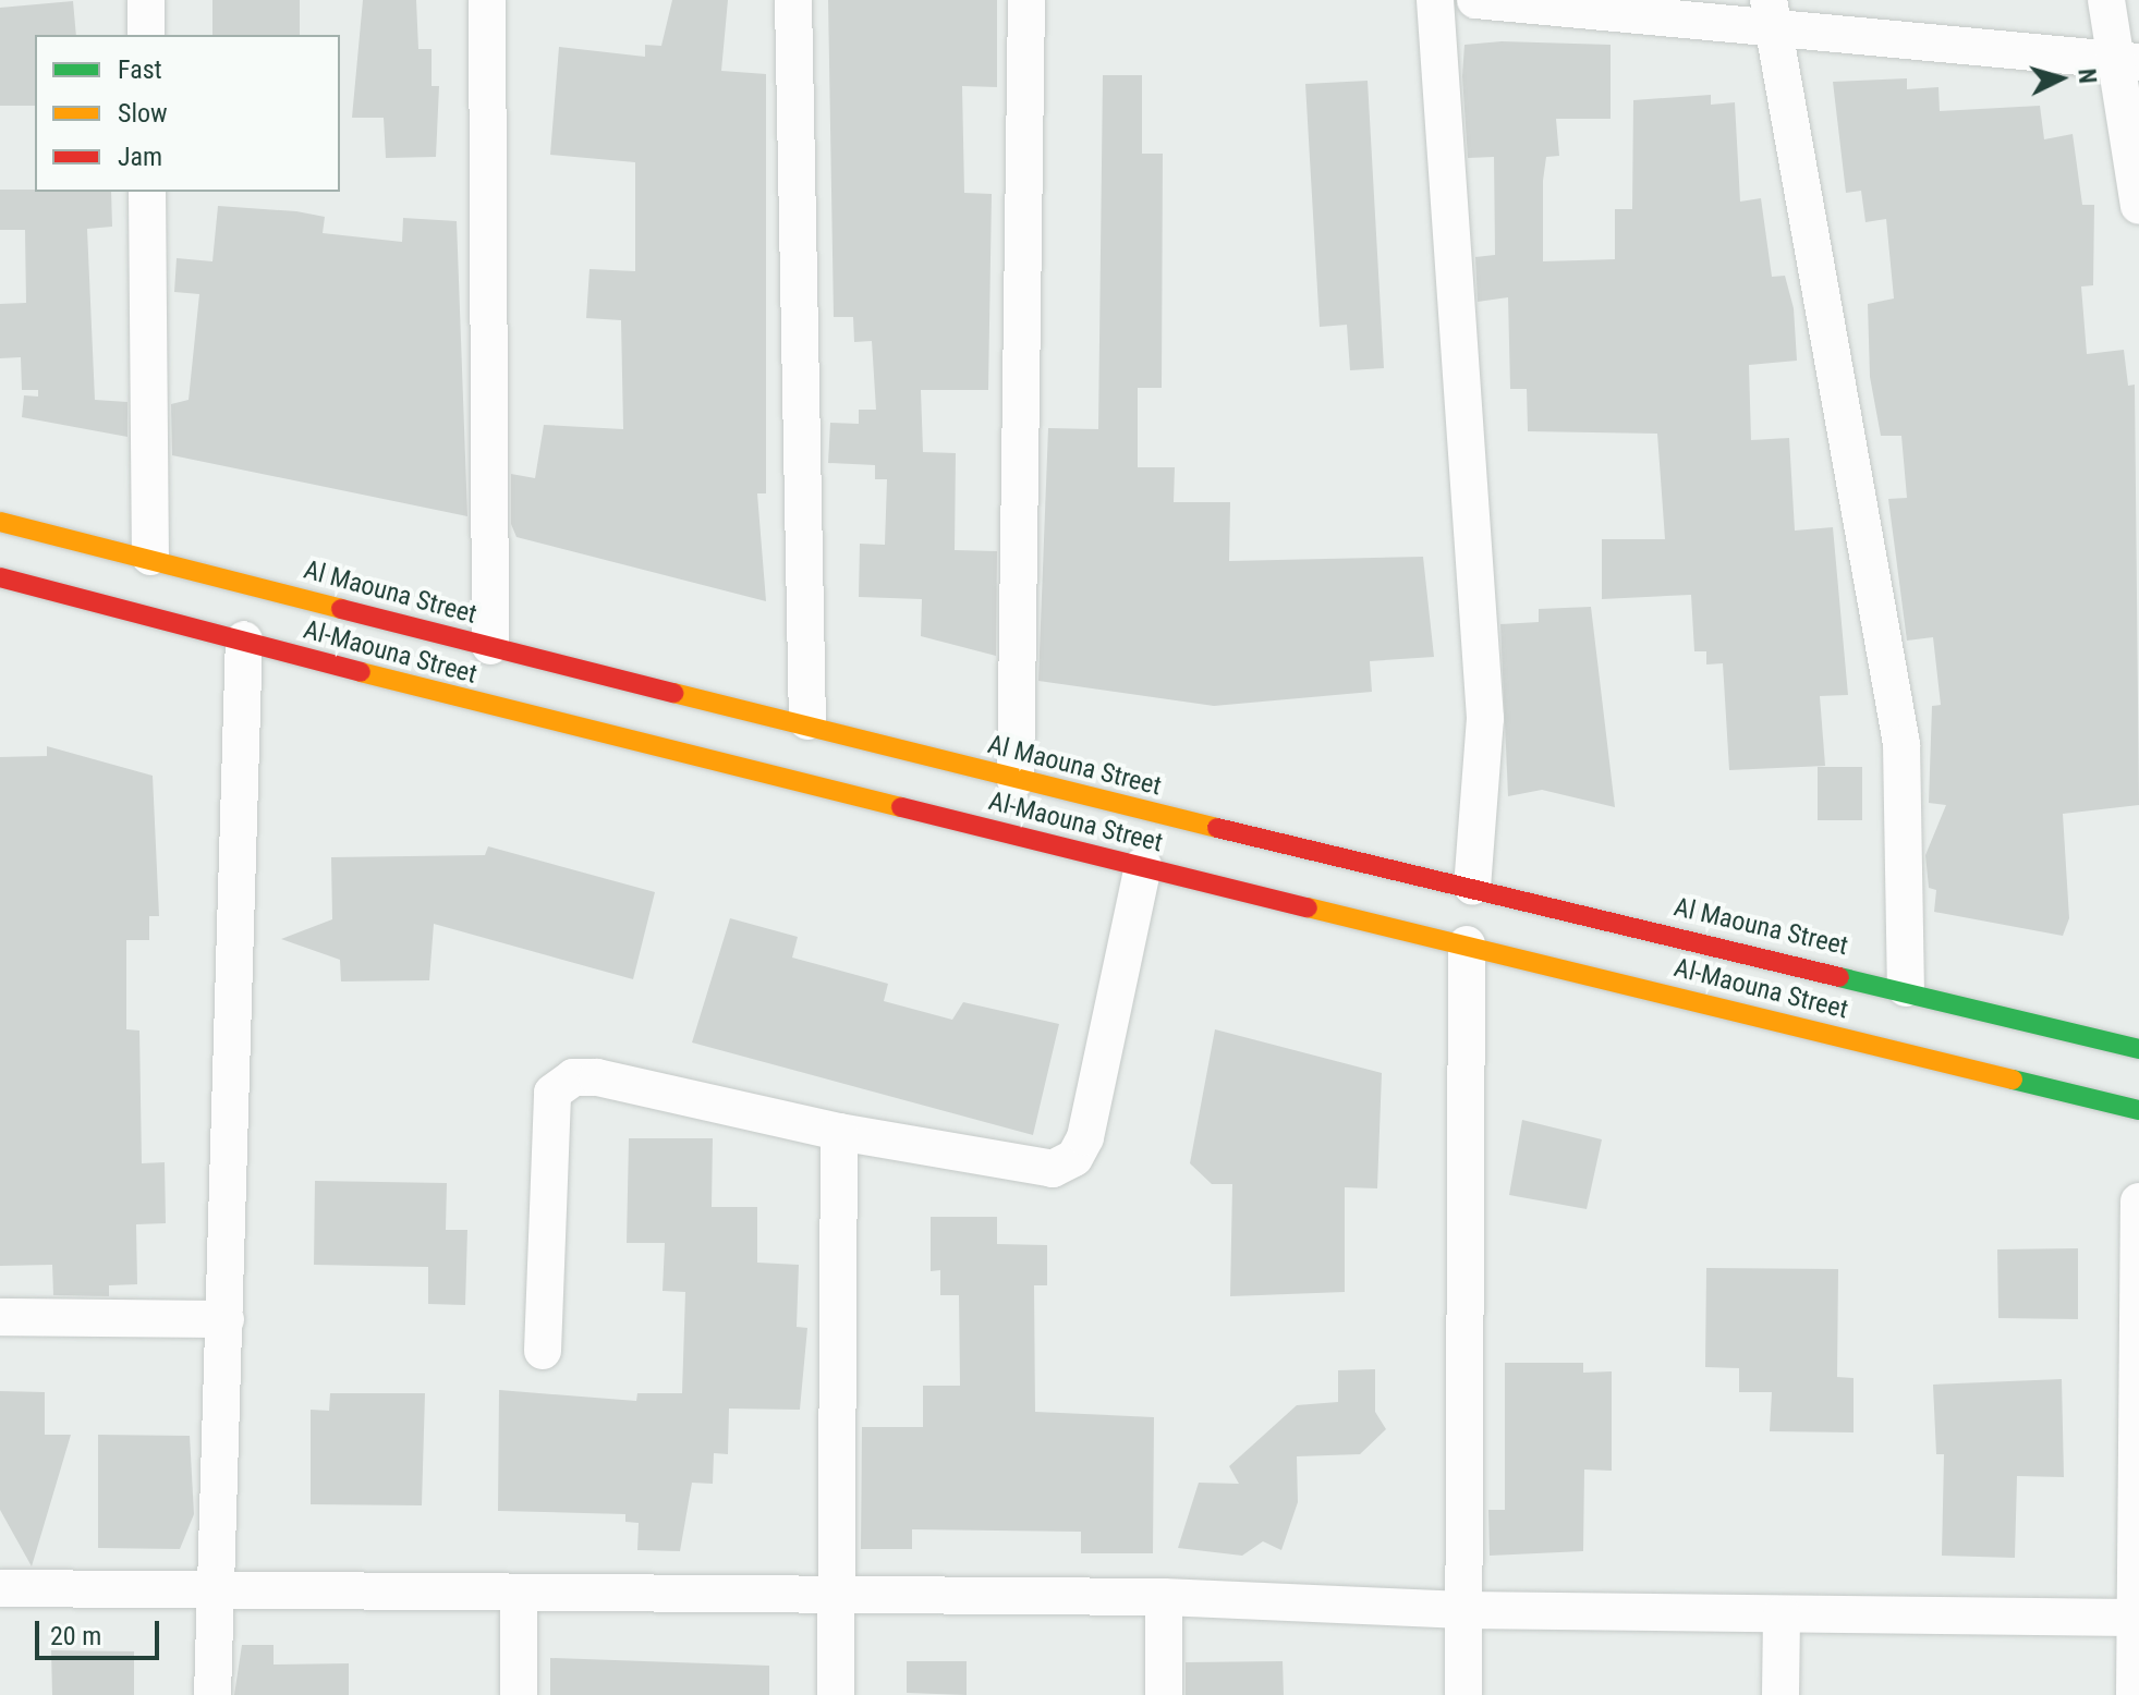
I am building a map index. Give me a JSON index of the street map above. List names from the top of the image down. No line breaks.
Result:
{"streets":{"highway":["Al Maouna Street","Al-Maouna Street"]},"legend":["Fast","Slow","Jam"],"scale_bar":"20 m","north":"right"}
